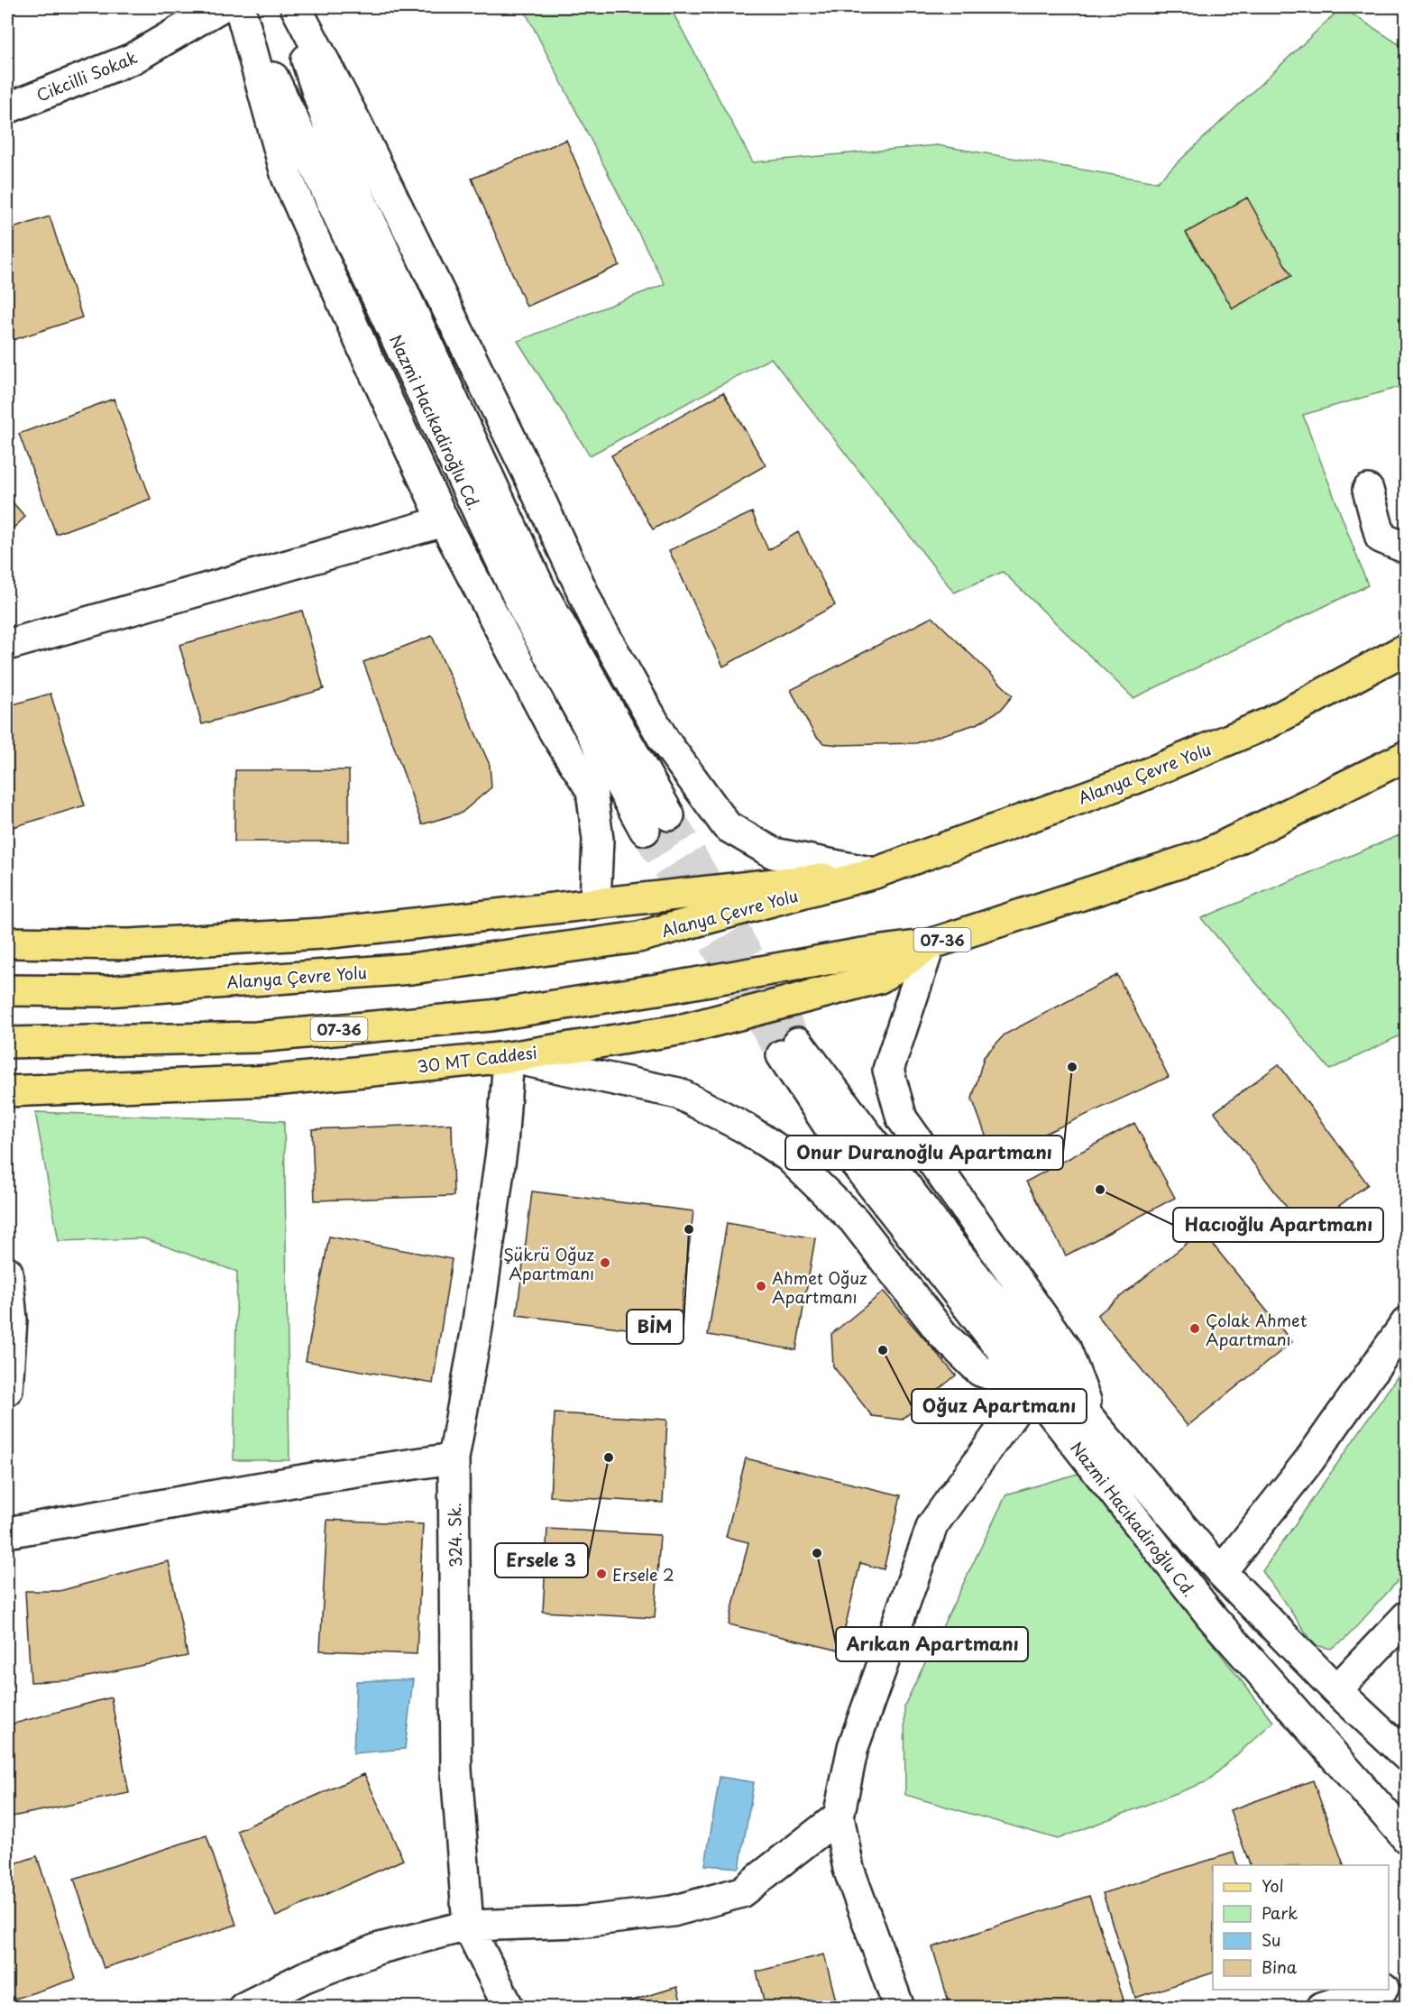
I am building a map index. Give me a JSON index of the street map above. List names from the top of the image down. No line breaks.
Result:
{"streets":{"main road":["Alanya Çevre Yolu","07-36","30 MT Caddesi"],"street":["Cikcilli Sokak","Nazmi Hacıkadiroğlu Cd.","324. Sk."]},"crossings":[["Nazmi Hacıkadiroğlu Cd.","07-36"],["Nazmi Hacıkadiroğlu Cd.","30 MT Caddesi"],["07-36","30 MT Caddesi"],["30 MT Caddesi","324. Sk."]],"places":["Onur Duranoğlu Apartmanı","Hacıoğlu Apartmanı","BİM","Şükrü Oğuz Apartmanı","Ahmet Oğuz Apartmanı","Çolak Ahmet Apartmanı","Oğuz Apartmanı","Ersele 3","Arıkan Apartmanı","Ersele 2"],"legend":["Yol","Park","Su","Bina"]}
